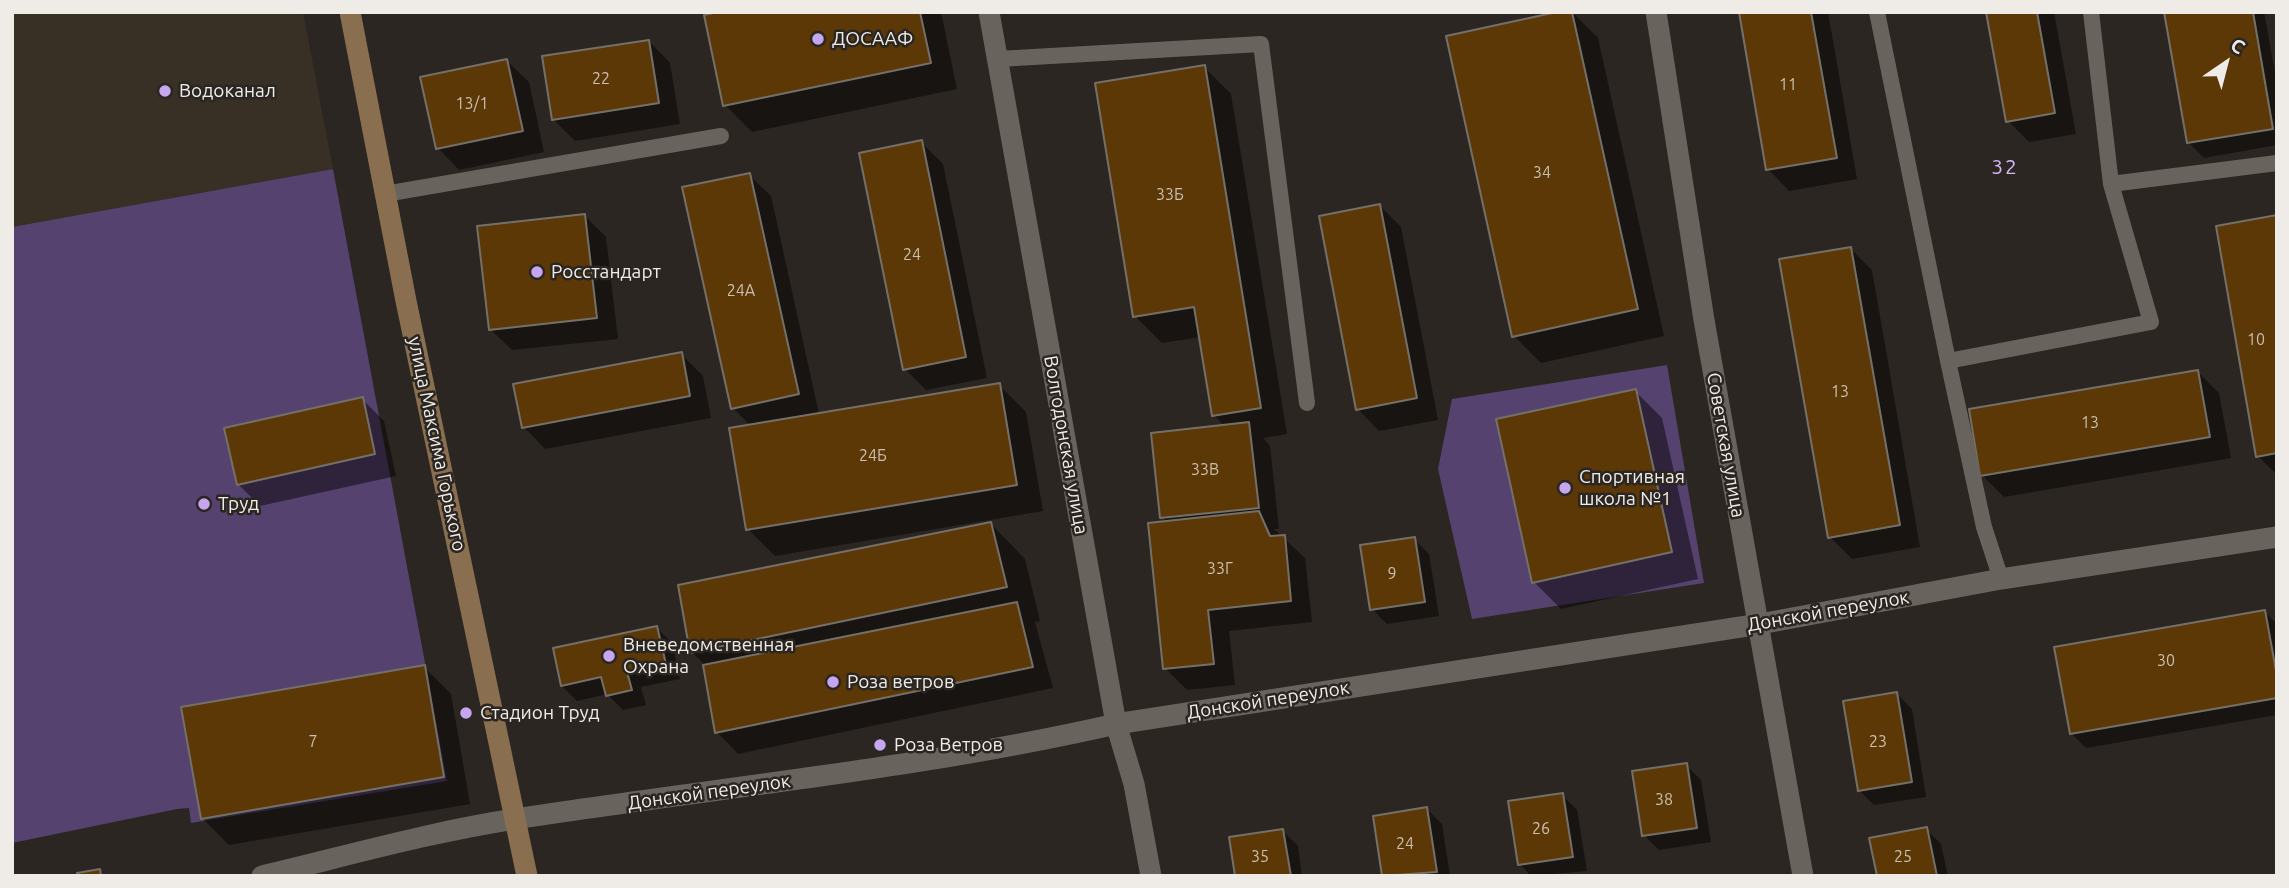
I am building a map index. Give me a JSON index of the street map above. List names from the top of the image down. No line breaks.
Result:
{"streets":{"street":["улица Максима Горького","Волгодонская улица","Советская улица","Донской переулок"]},"crossings":[["улица Максима Горького","Донской переулок"],["Волгодонская улица","Донской переулок"],["Советская улица","Донской переулок"]],"districts":["32"],"places":["ДОСААФ","Водоканал","Росстандарт","Спортивная школа №1","Труд","Вневедомственная Охрана","Роза ветров","Стадион Труд","Роза Ветров"],"house_numbers":["22","11","13/1","34","33Б","24","24А","10","13","13","24Б","33В","33Г","9","30","7","23","38","26","24","35","25"],"north":"top right"}
